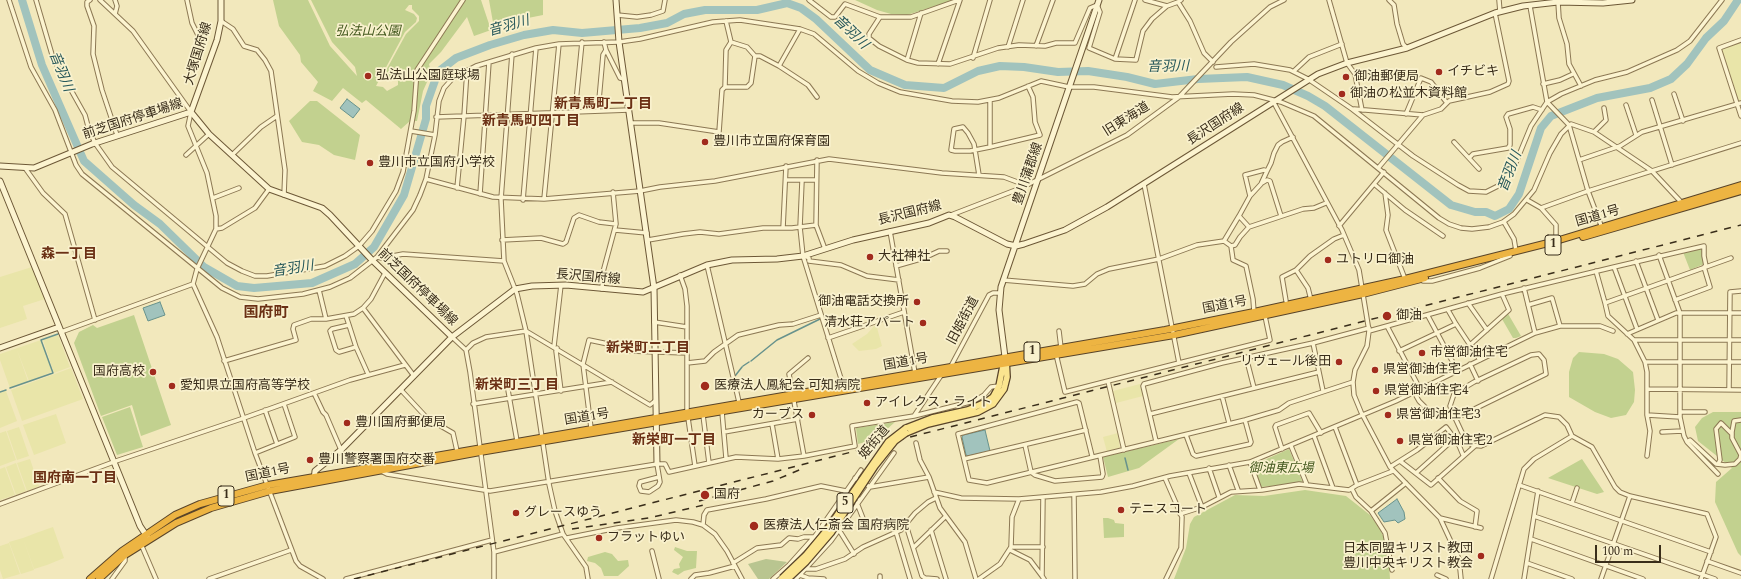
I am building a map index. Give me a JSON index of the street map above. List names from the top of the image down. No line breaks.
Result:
{"streets":{"highway":["国道1号","1"],"main road":["大塚国府線","前芝国府停車場線","長沢国府線","豊川蒲郡線","姫街道","5"],"street":["旧東海道","旧姫街道"]},"crossings":[["大塚国府線","前芝国府停車場線"],["前芝国府停車場線","長沢国府線"],["旧東海道","長沢国府線"],["旧東海道","豊川蒲郡線"],["長沢国府線","豊川蒲郡線"],["長沢国府線","国道1号"],["豊川蒲郡線","国道1号"],["豊川蒲郡線","旧姫街道"],["国道1号","旧姫街道"]],"districts":["新青馬町一丁目","新青馬町四丁目","森一丁目","国府町","新栄町二丁目","新栄町三丁目","新栄町一丁目","国府南一丁目"],"water":["音羽川"],"parks":["弘法山公園","御油東広場"],"places":["イチビキ","弘法山公園庭球場","御油郵便局","御油の松並木資料館","豊川市立国府保育園","豊川市立国府小学校","大社神社","ユトリロ御油","御油電話交換所","御油","清水荘アパート","市営御油住宅","リヴェール後田","県営御油住宅","国府高校","愛知県立国府高等学校","医療法人鳳紀会 可知病院","県営御油住宅4","アイレクス・ライト","カーブス","県営御油住宅3","豊川国府郵便局","県営御油住宅2","豊川警察署国府交番","国府","テニスコート","グレースゆう","医療法人仁斎会 国府病院","フラットゆい","日本同盟キリスト教団 豊川中央キリスト教会"],"scale_bar":"100 m"}
